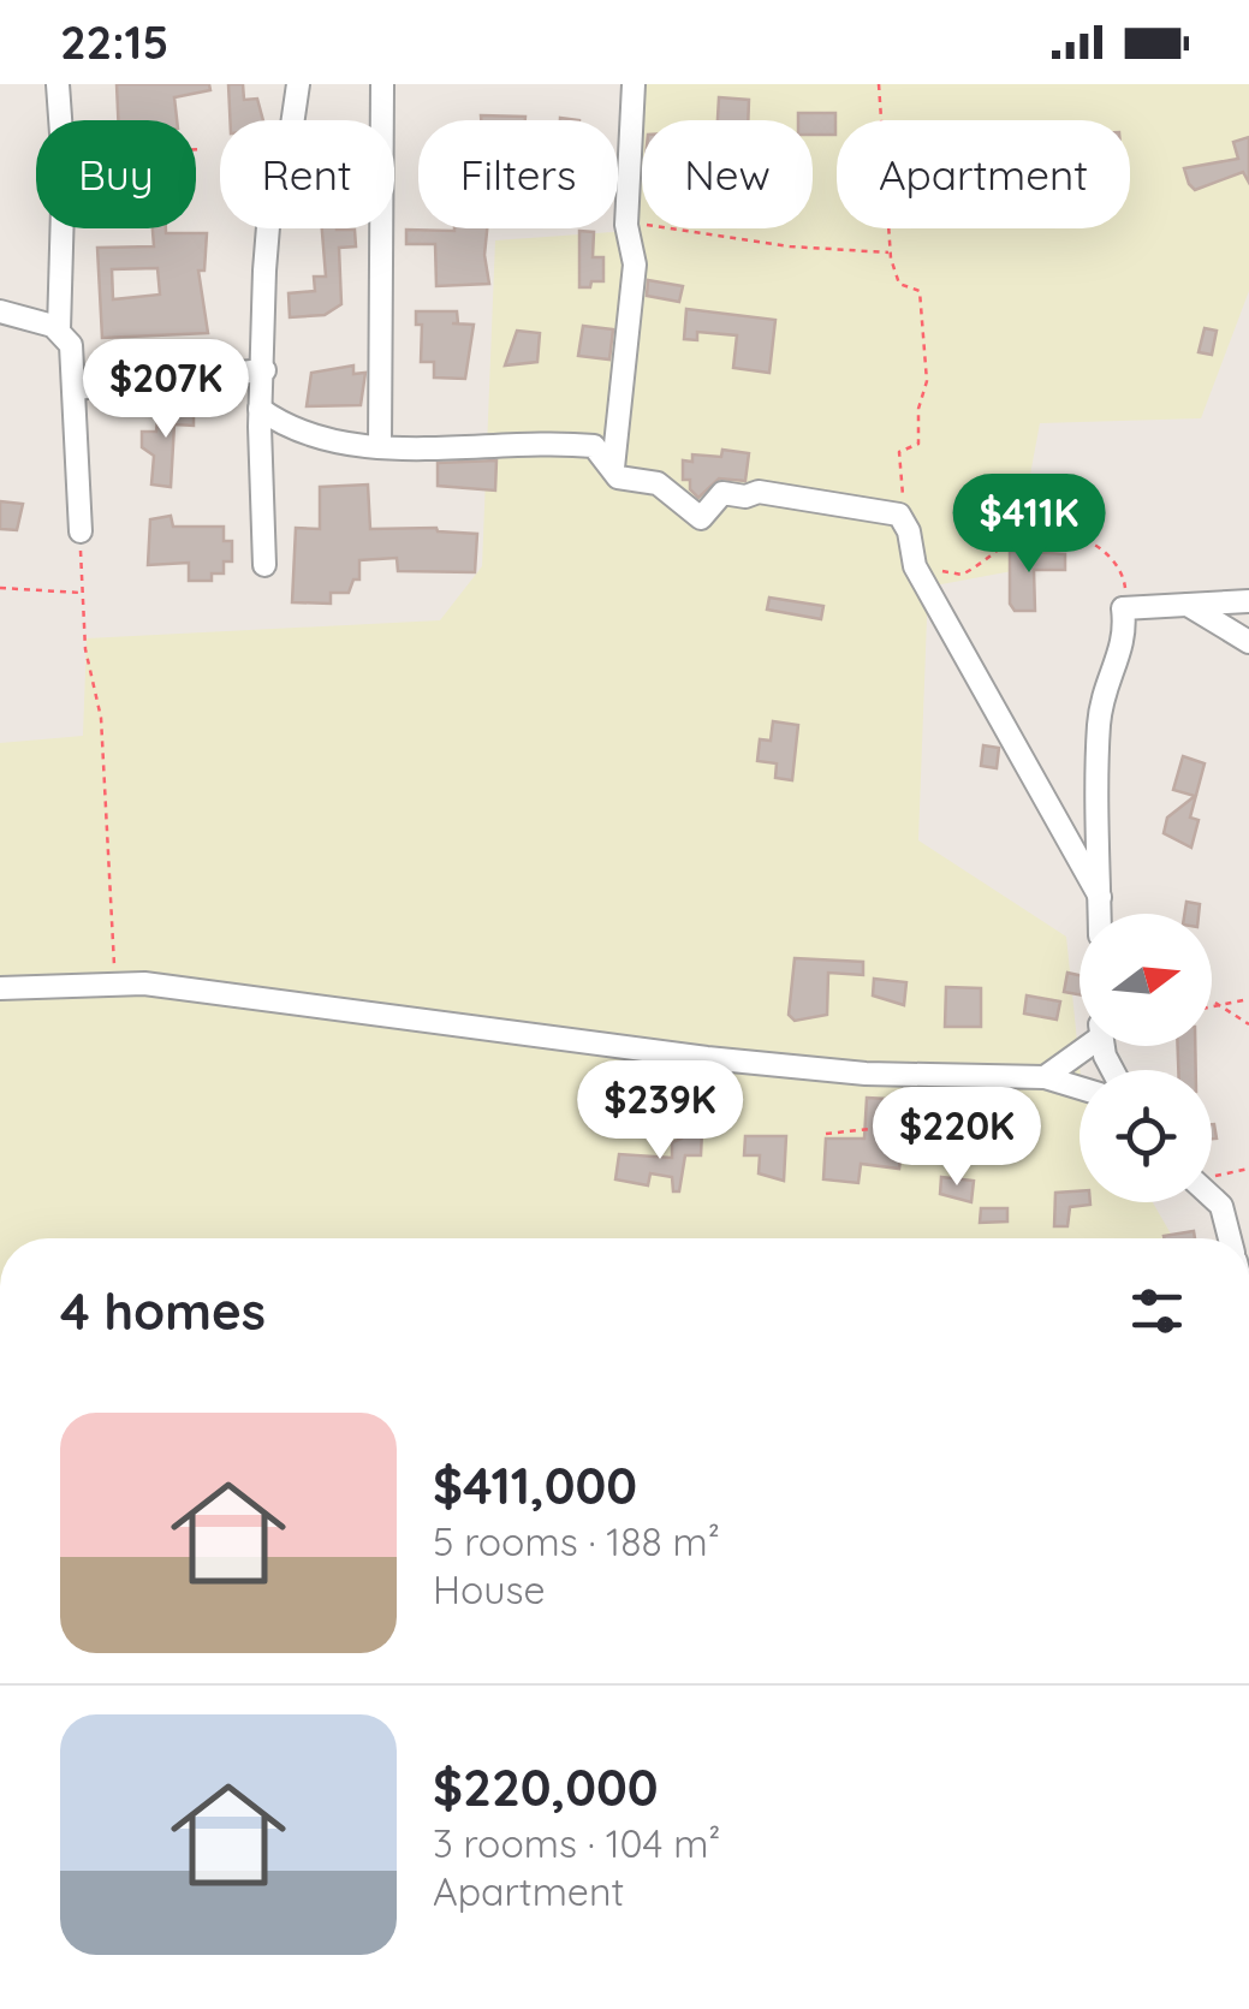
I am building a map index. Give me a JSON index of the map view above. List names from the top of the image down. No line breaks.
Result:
{"north":"right","page":{"status":"22:15","chip":["Buy","Rent","Filters","New","Apartment"],"price":["$207K","$411K","$239K","$220K"],"heading":"4 homes","list":[{"name":"$411,000","note":"5 rooms · 188 m² · House"},{"name":"$220,000","note":"3 rooms · 104 m² · Apartment"}]}}
